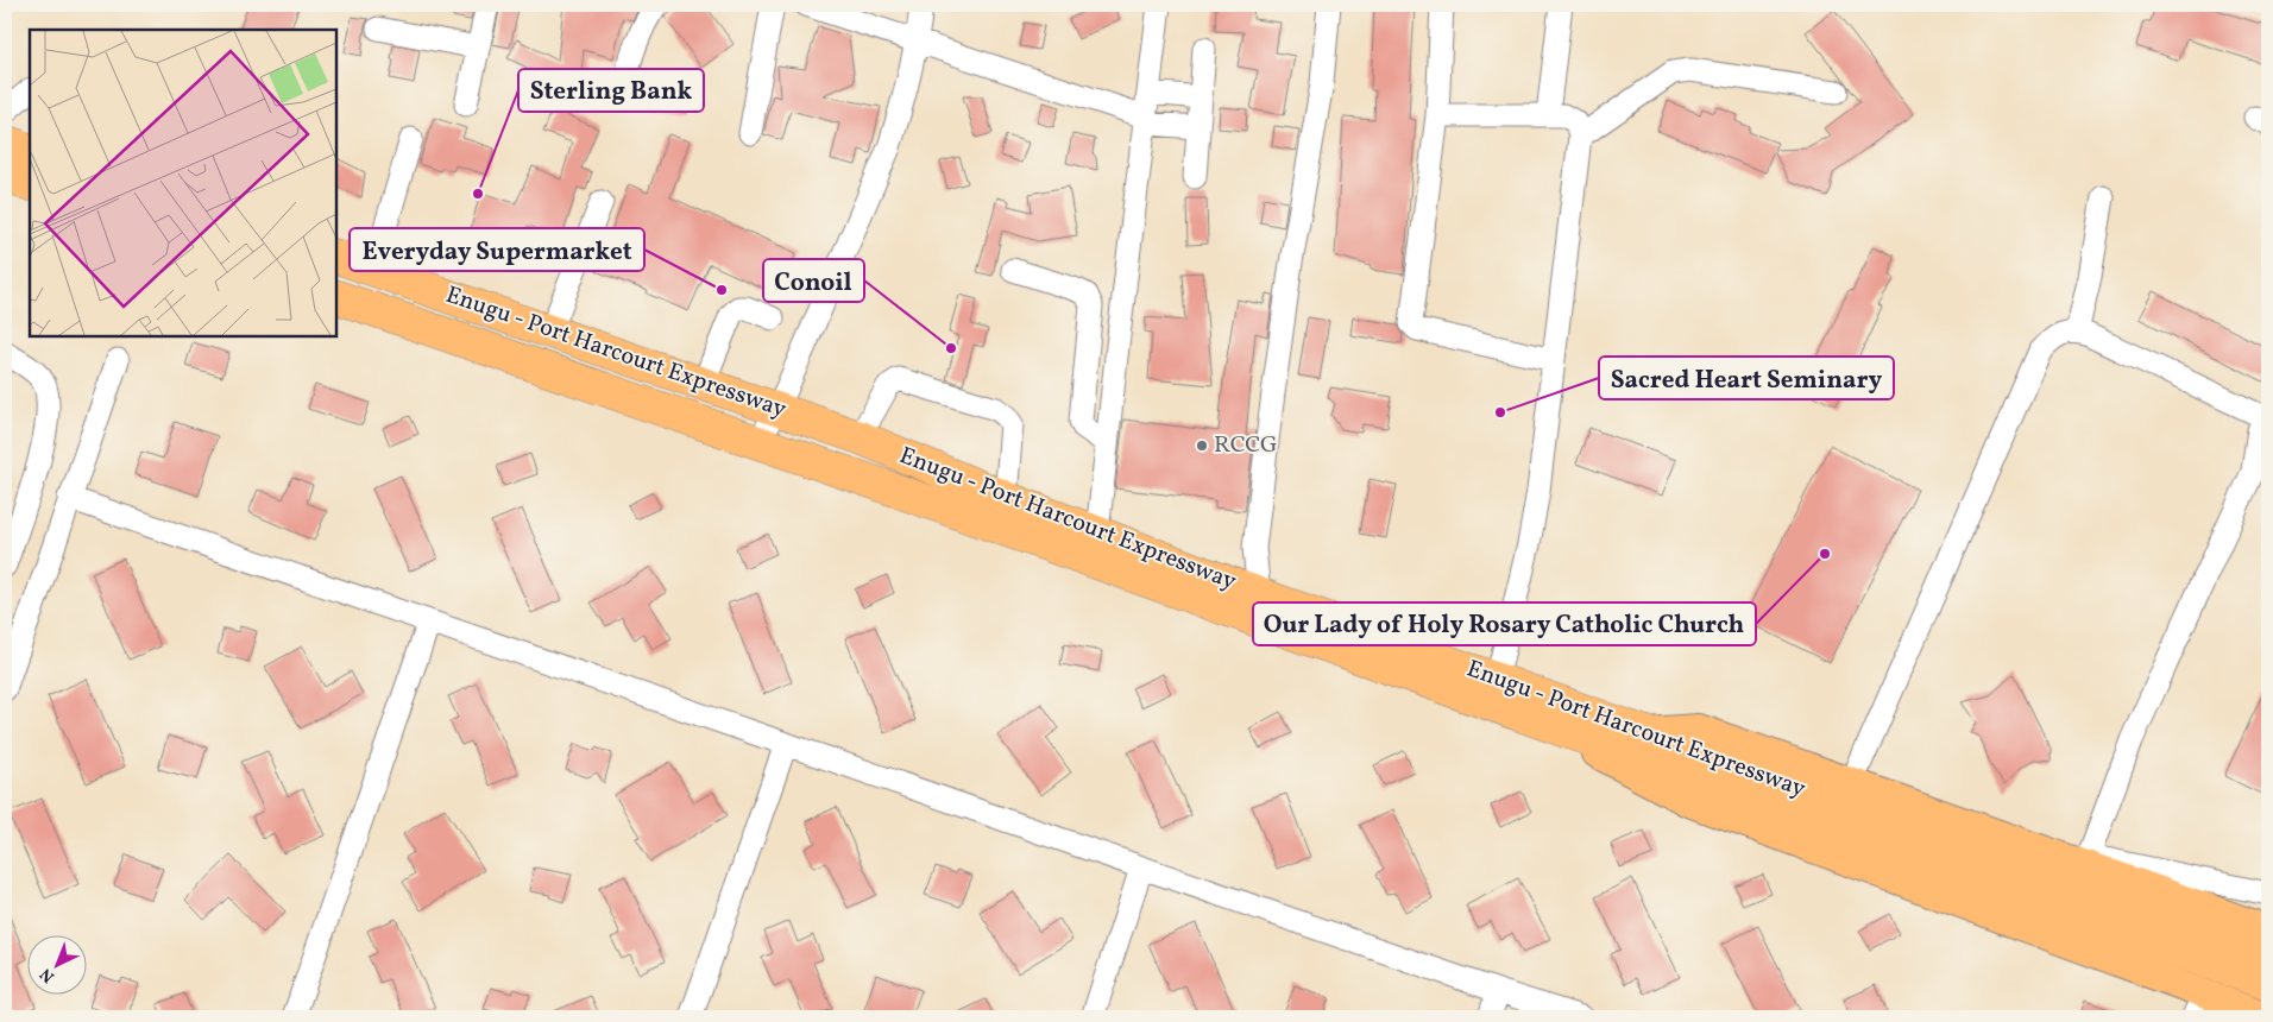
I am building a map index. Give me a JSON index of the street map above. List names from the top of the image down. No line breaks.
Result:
{"streets":{"highway":["Enugu - Port Harcourt Expressway"]},"places":["Sterling Bank","Everyday Supermarket","Conoil","Sacred Heart Seminary","RCCG","Our Lady of Holy Rosary Catholic Church"],"north":"bottom left"}
